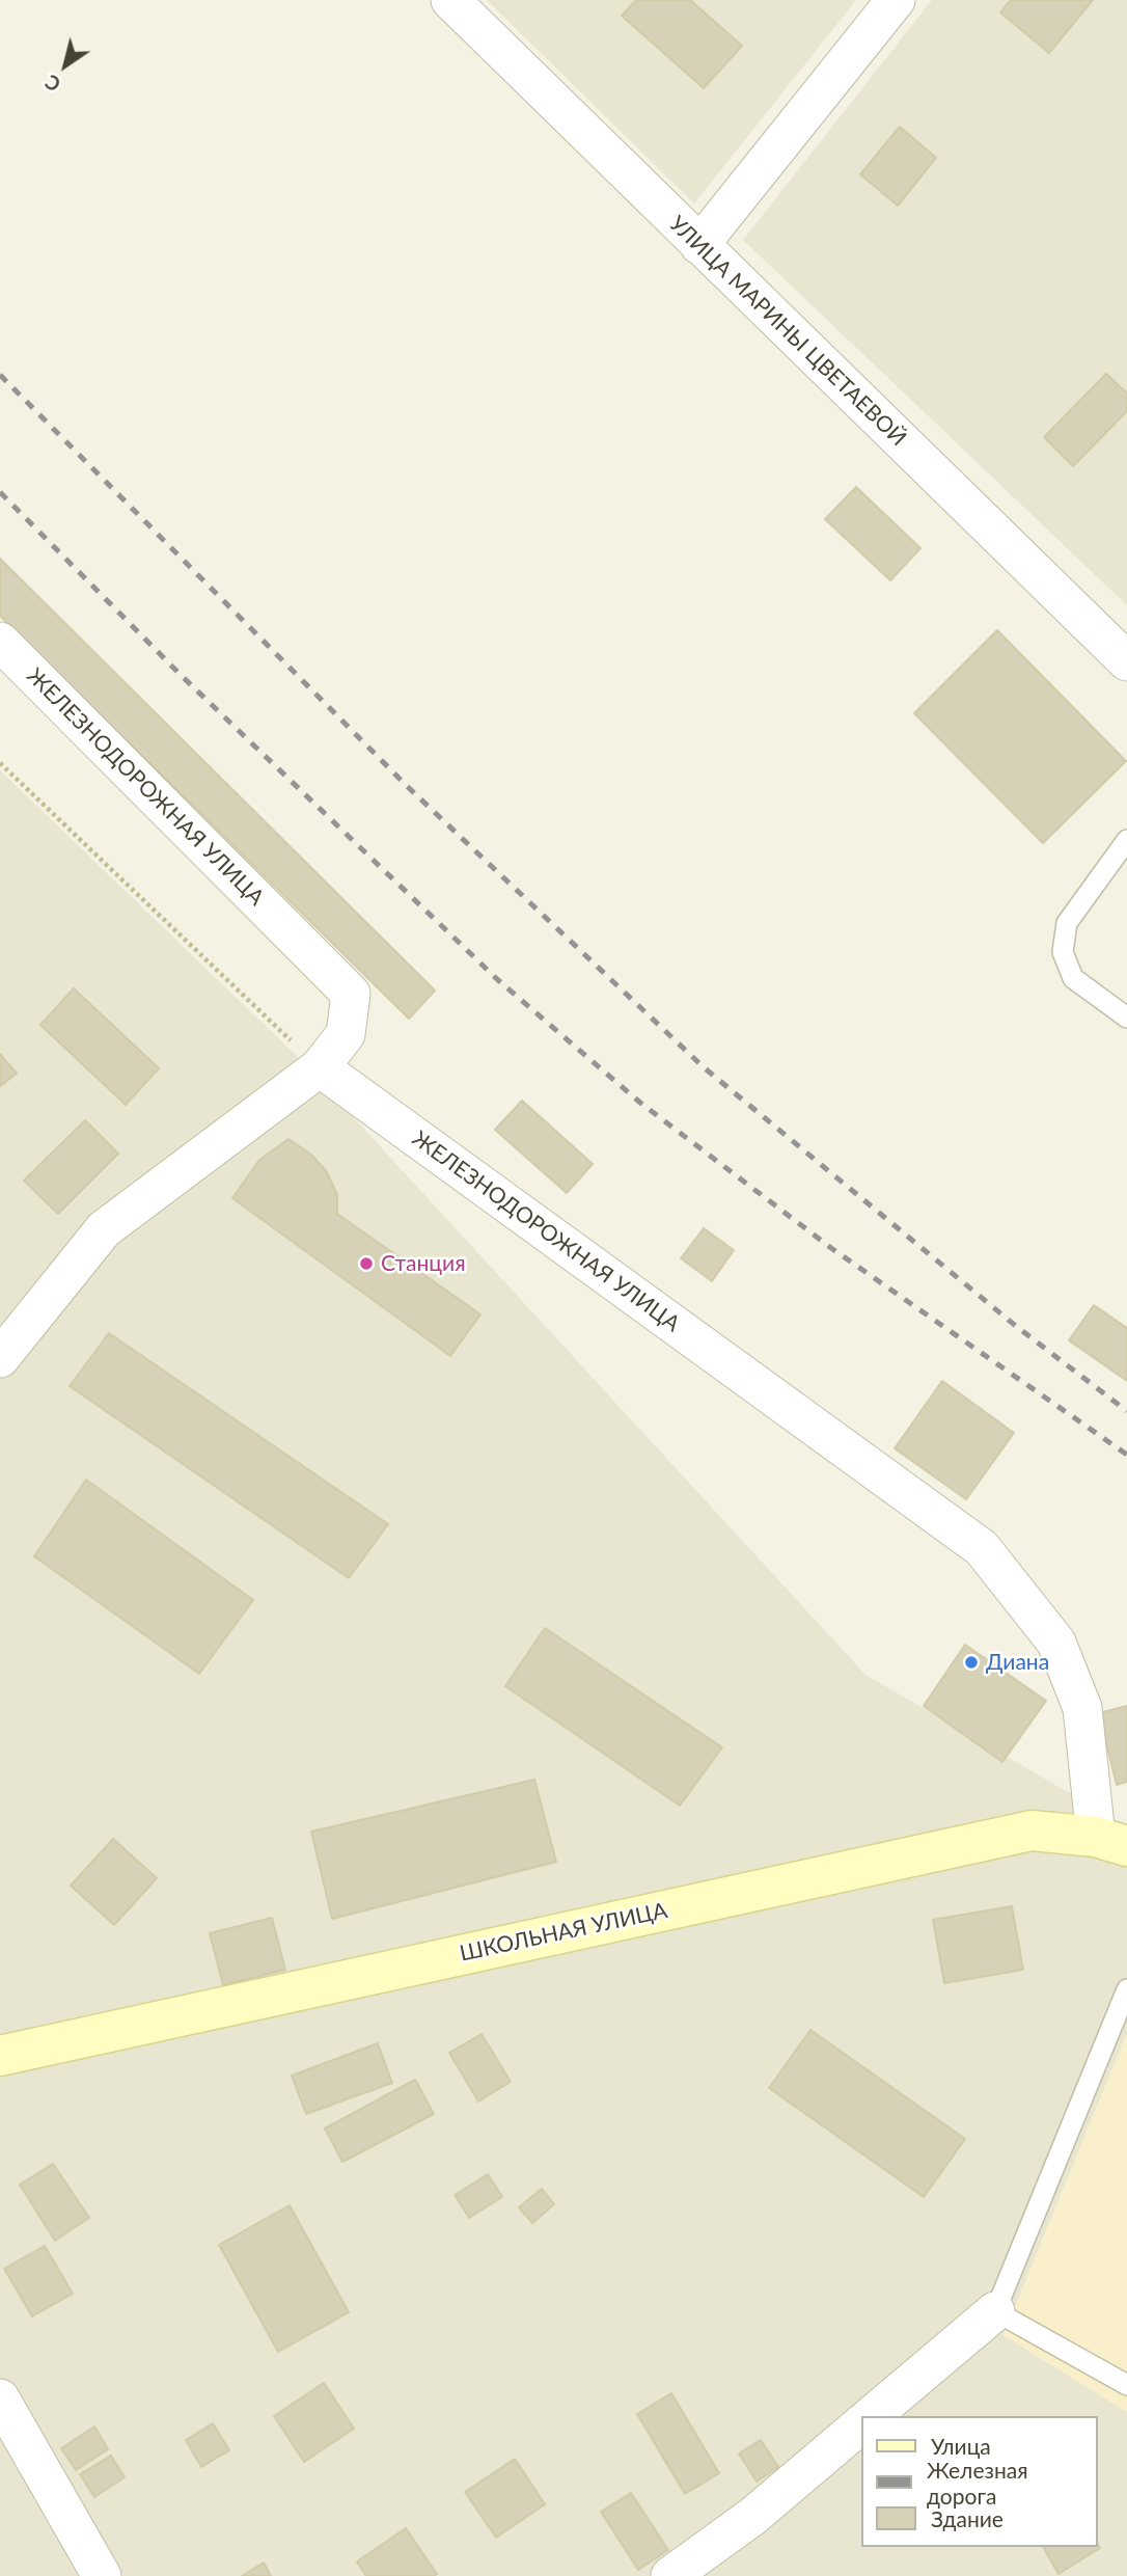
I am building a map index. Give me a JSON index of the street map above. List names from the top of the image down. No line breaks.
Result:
{"streets":{"street":["УЛИЦА МАРИНЫ ЦВЕТАЕВОЙ","ЖЕЛЕЗНОДОРОЖНАЯ УЛИЦА","ШКОЛЬНАЯ УЛИЦА"]},"crossings":[["ЖЕЛЕЗНОДОРОЖНАЯ УЛИЦА","ШКОЛЬНАЯ УЛИЦА"]],"places":["Станция","Диана"],"legend":["Улица","Железная дорога","Здание"],"north":"bottom left"}
